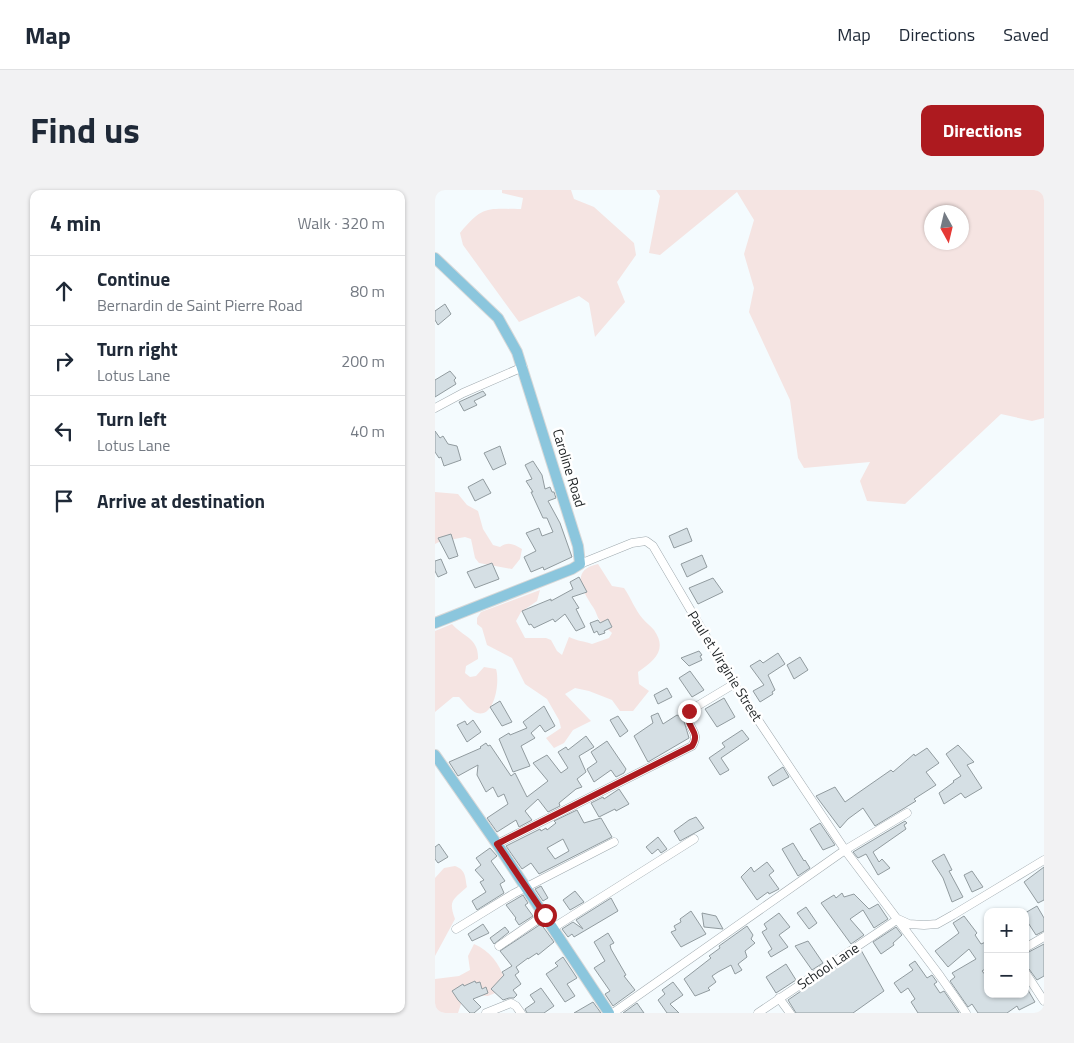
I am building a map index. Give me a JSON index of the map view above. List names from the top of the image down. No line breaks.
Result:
{"streets":{"main road":["Caroline Road"],"street":["Paul et Virginie Street","School Lane"]},"crossings":[["Caroline Road","Paul et Virginie Street"],["Paul et Virginie Street","School Lane"]],"north":"bottom","page":{"header":"Map","nav":["Map","Directions","Saved"],"title":"Find us","buttons":"Directions","heading":["4 min","Walk · 320 m"],"list":[["Continue","Bernardin de Saint Pierre Road","80 m"],["Turn right","Lotus Lane","200 m"],["Turn left","Lotus Lane","40 m"],"Arrive at destination"],"map_buttons":["+","−"]}}
